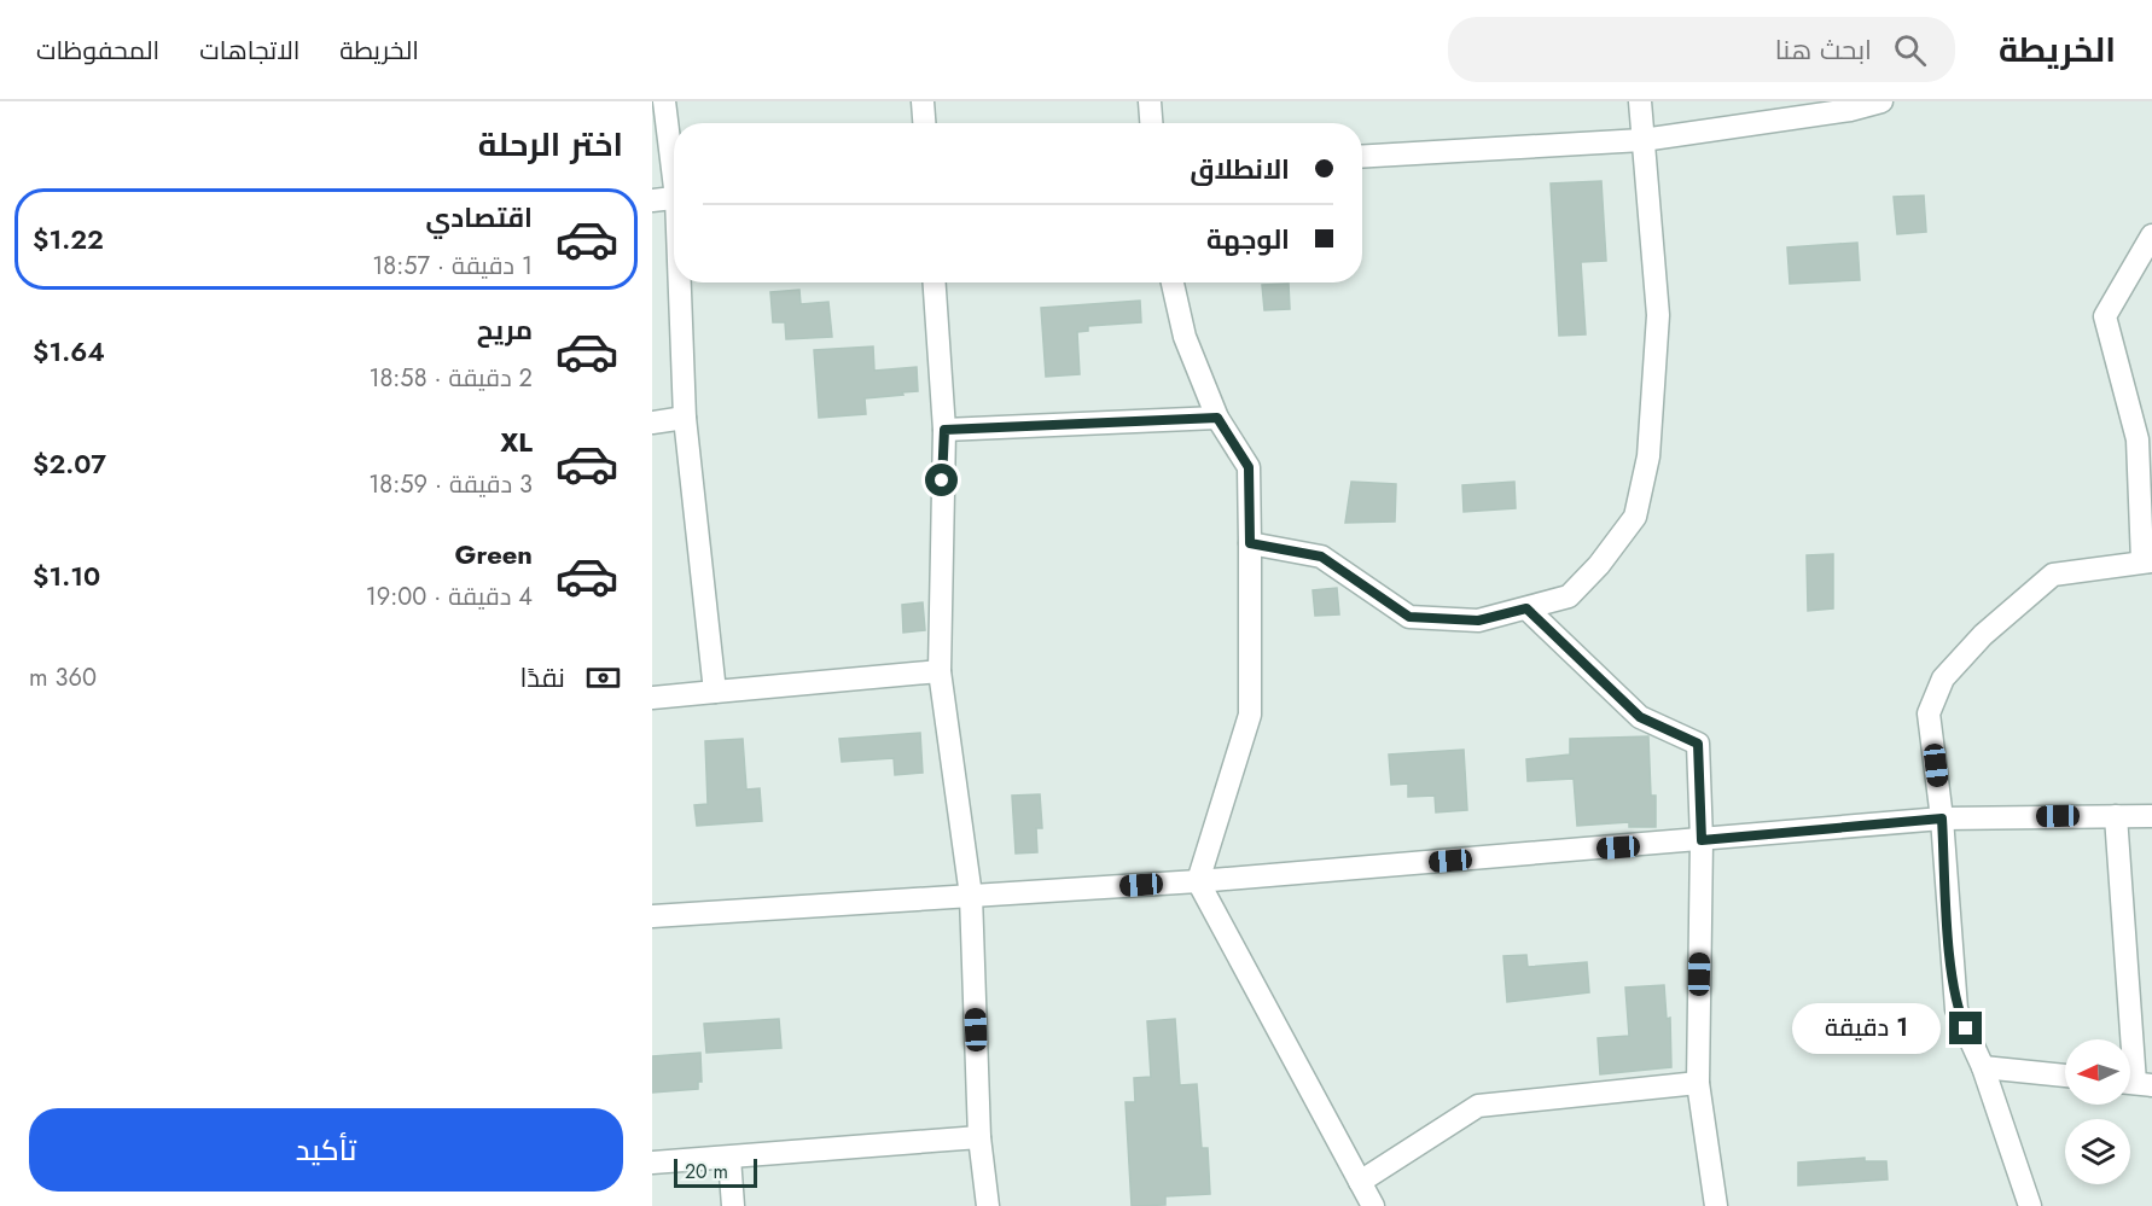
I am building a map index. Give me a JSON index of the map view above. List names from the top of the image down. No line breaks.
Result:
{"scale_bar":"20 m","north":"left","page":{"header":"الخريطة","search":"ابحث هنا","nav":["الخريطة","الاتجاهات","المحفوظات"],"heading":"اختر الرحلة","banner":["الانطلاق","الوجهة"],"list":[{"name":"اقتصادي","note":"1 دقيقة · 18:57","value":"$1.22"},{"name":"مريح","note":"2 دقيقة · 18:58","value":"$1.64"},{"name":"XL","note":"3 دقيقة · 18:59","value":"$2.07"},{"name":"Green","note":"4 دقيقة · 19:00","value":"$1.10"}],"pay":["نقدًا","360 m"],"bubble":"1 دقيقة","buttons":"تأكيد","scale":"20 m"}}
